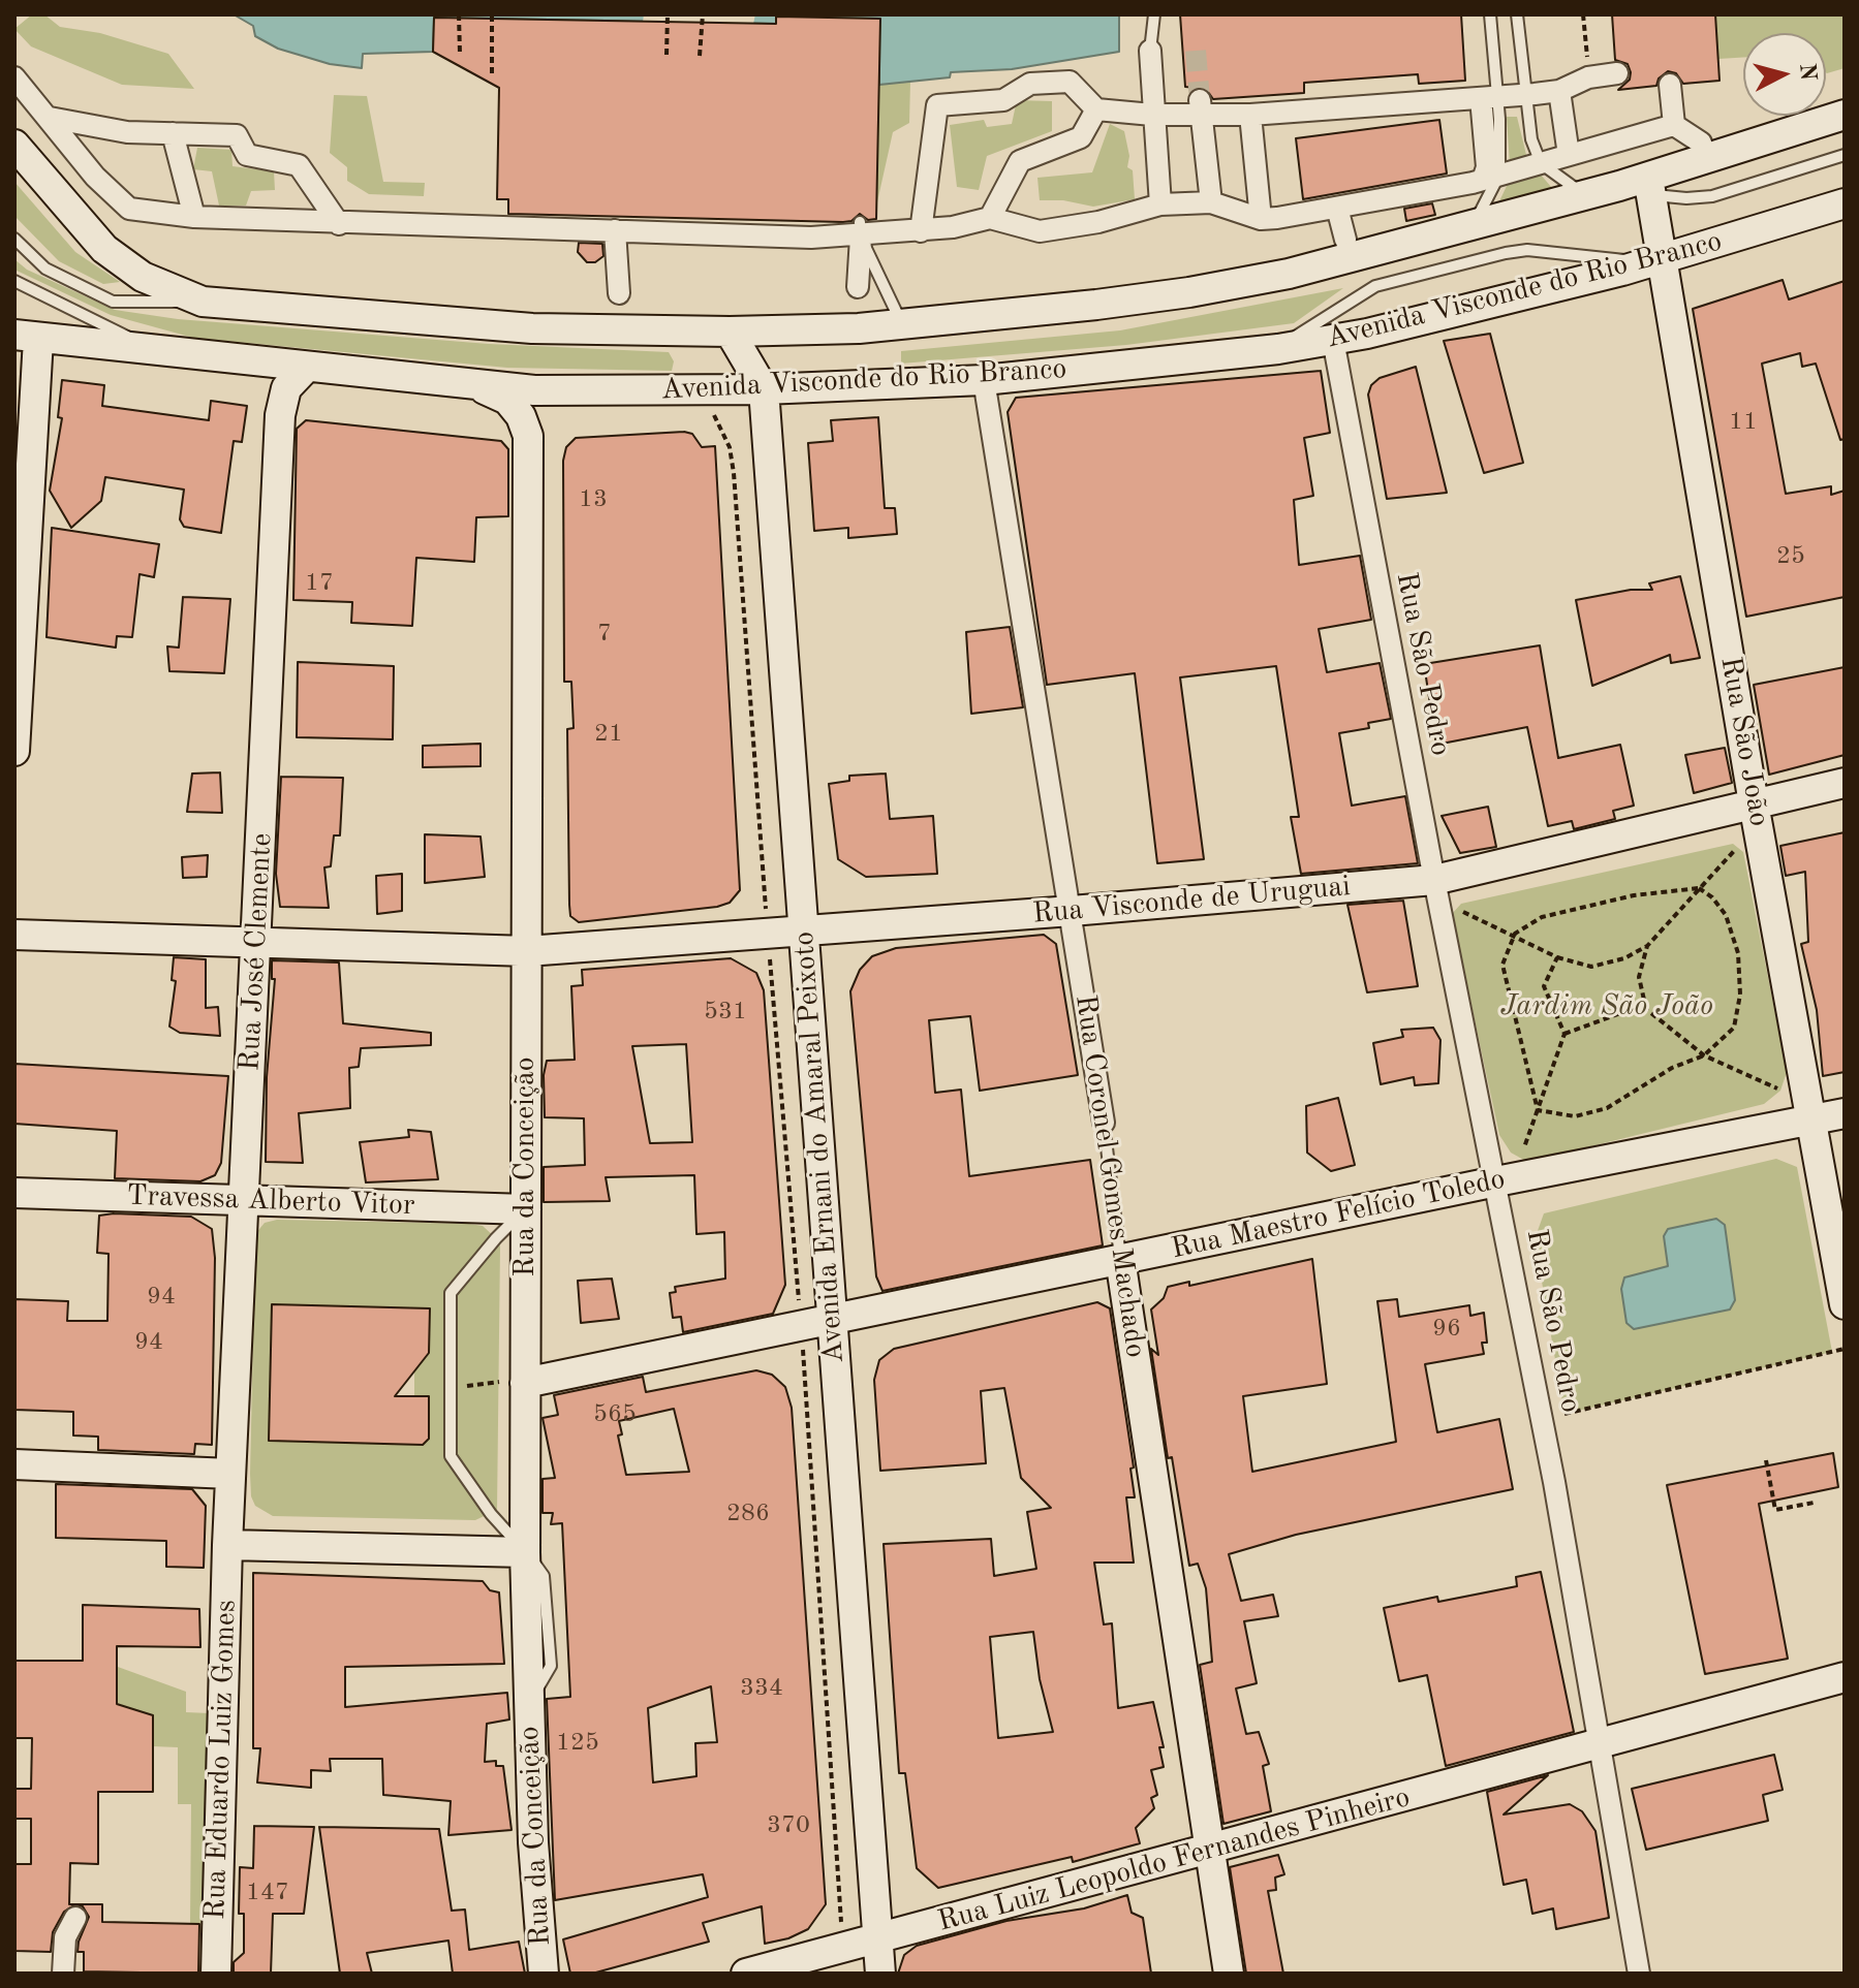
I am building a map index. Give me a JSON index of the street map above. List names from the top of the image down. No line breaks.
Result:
{"streets":{"main road":["Avenida Visconde do Rio Branco","Rua São João","Rua Visconde de Uruguai","Rua José Clemente","Avenida Ernani do Amaral Peixoto","Rua da Conceição","Rua Coronel Gomes Machado","Travessa Alberto Vitor","Rua Maestro Felício Toledo","Rua Eduardo Luiz Gomes","Rua Luiz Leopoldo Fernandes Pinheiro"],"street":["Rua São Pedro"]},"crossings":[["Avenida Visconde do Rio Branco","Rua São Pedro"],["Avenida Visconde do Rio Branco","Rua São João"],["Avenida Visconde do Rio Branco","Rua José Clemente"],["Avenida Visconde do Rio Branco","Avenida Ernani do Amaral Peixoto"],["Avenida Visconde do Rio Branco","Rua da Conceição"],["Avenida Visconde do Rio Branco","Rua Coronel Gomes Machado"],["Rua São Pedro","Rua Visconde de Uruguai"],["Rua São Pedro","Rua Maestro Felício Toledo"],["Rua São Pedro","Rua Luiz Leopoldo Fernandes Pinheiro"],["Rua São João","Rua Visconde de Uruguai"],["Rua São João","Rua Maestro Felício Toledo"],["Rua Visconde de Uruguai","Rua José Clemente"],["Rua Visconde de Uruguai","Avenida Ernani do Amaral Peixoto"],["Rua Visconde de Uruguai","Rua da Conceição"],["Rua Visconde de Uruguai","Rua Coronel Gomes Machado"],["Rua José Clemente","Travessa Alberto Vitor"],["Rua José Clemente","Rua Eduardo Luiz Gomes"],["Avenida Ernani do Amaral Peixoto","Rua Maestro Felício Toledo"],["Avenida Ernani do Amaral Peixoto","Rua Luiz Leopoldo Fernandes Pinheiro"],["Rua da Conceição","Travessa Alberto Vitor"],["Rua da Conceição","Rua Maestro Felício Toledo"],["Rua Coronel Gomes Machado","Rua Maestro Felício Toledo"],["Rua Coronel Gomes Machado","Rua Luiz Leopoldo Fernandes Pinheiro"]],"parks":["Jardim São João"],"house_numbers":["11","13","25","17","7","21","531","94","96","94","565","286","334","125","370","147"],"north":"right"}
